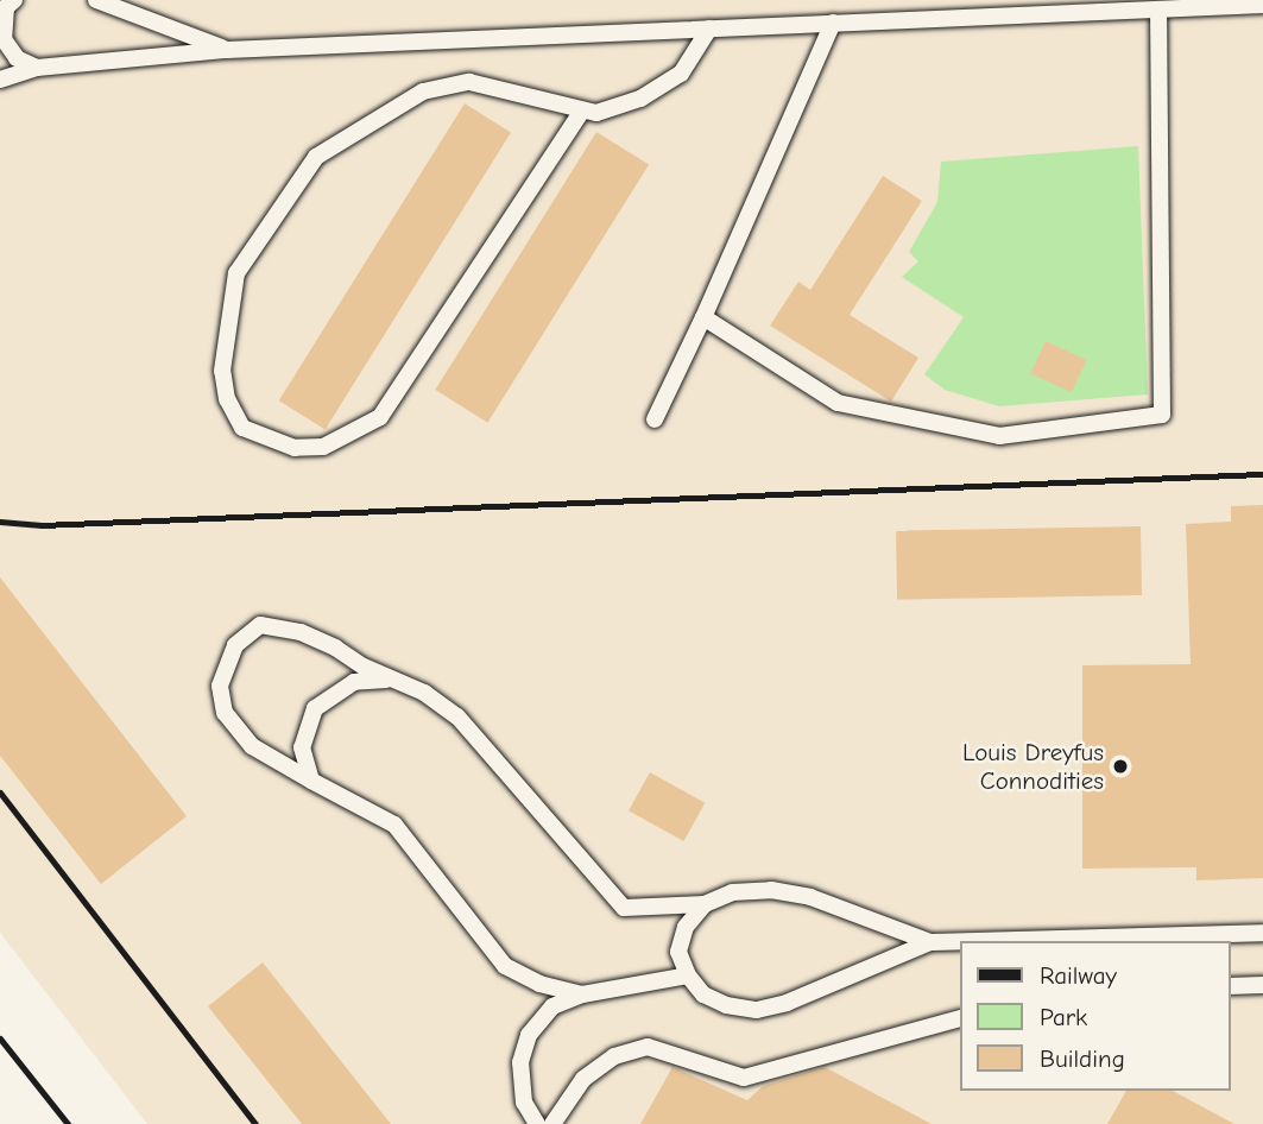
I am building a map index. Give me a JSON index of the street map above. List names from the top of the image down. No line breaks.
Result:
{"places":["Louis Dreyfus Connodities"],"legend":["Railway","Park","Building"]}
